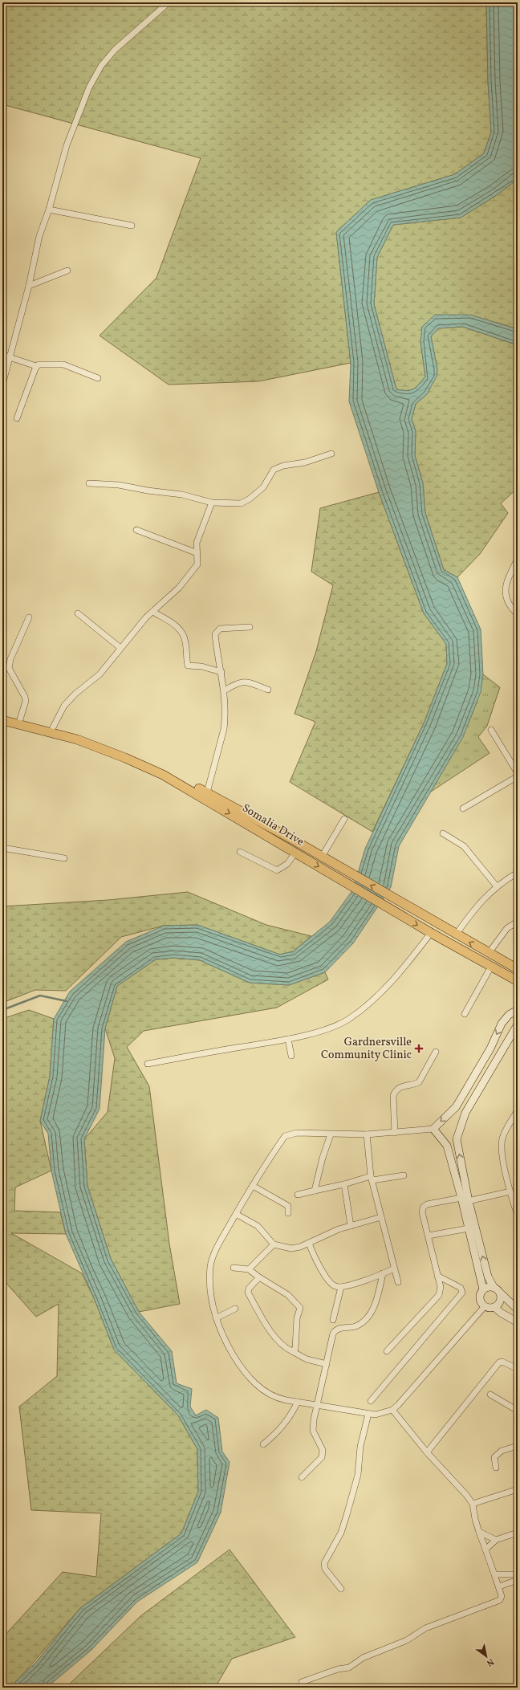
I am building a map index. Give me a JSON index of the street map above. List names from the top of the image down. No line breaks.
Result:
{"streets":{"main road":["Somalia Drive"]},"places":{"health":["Gardnersville Community Clinic"]},"north":"bottom right"}
